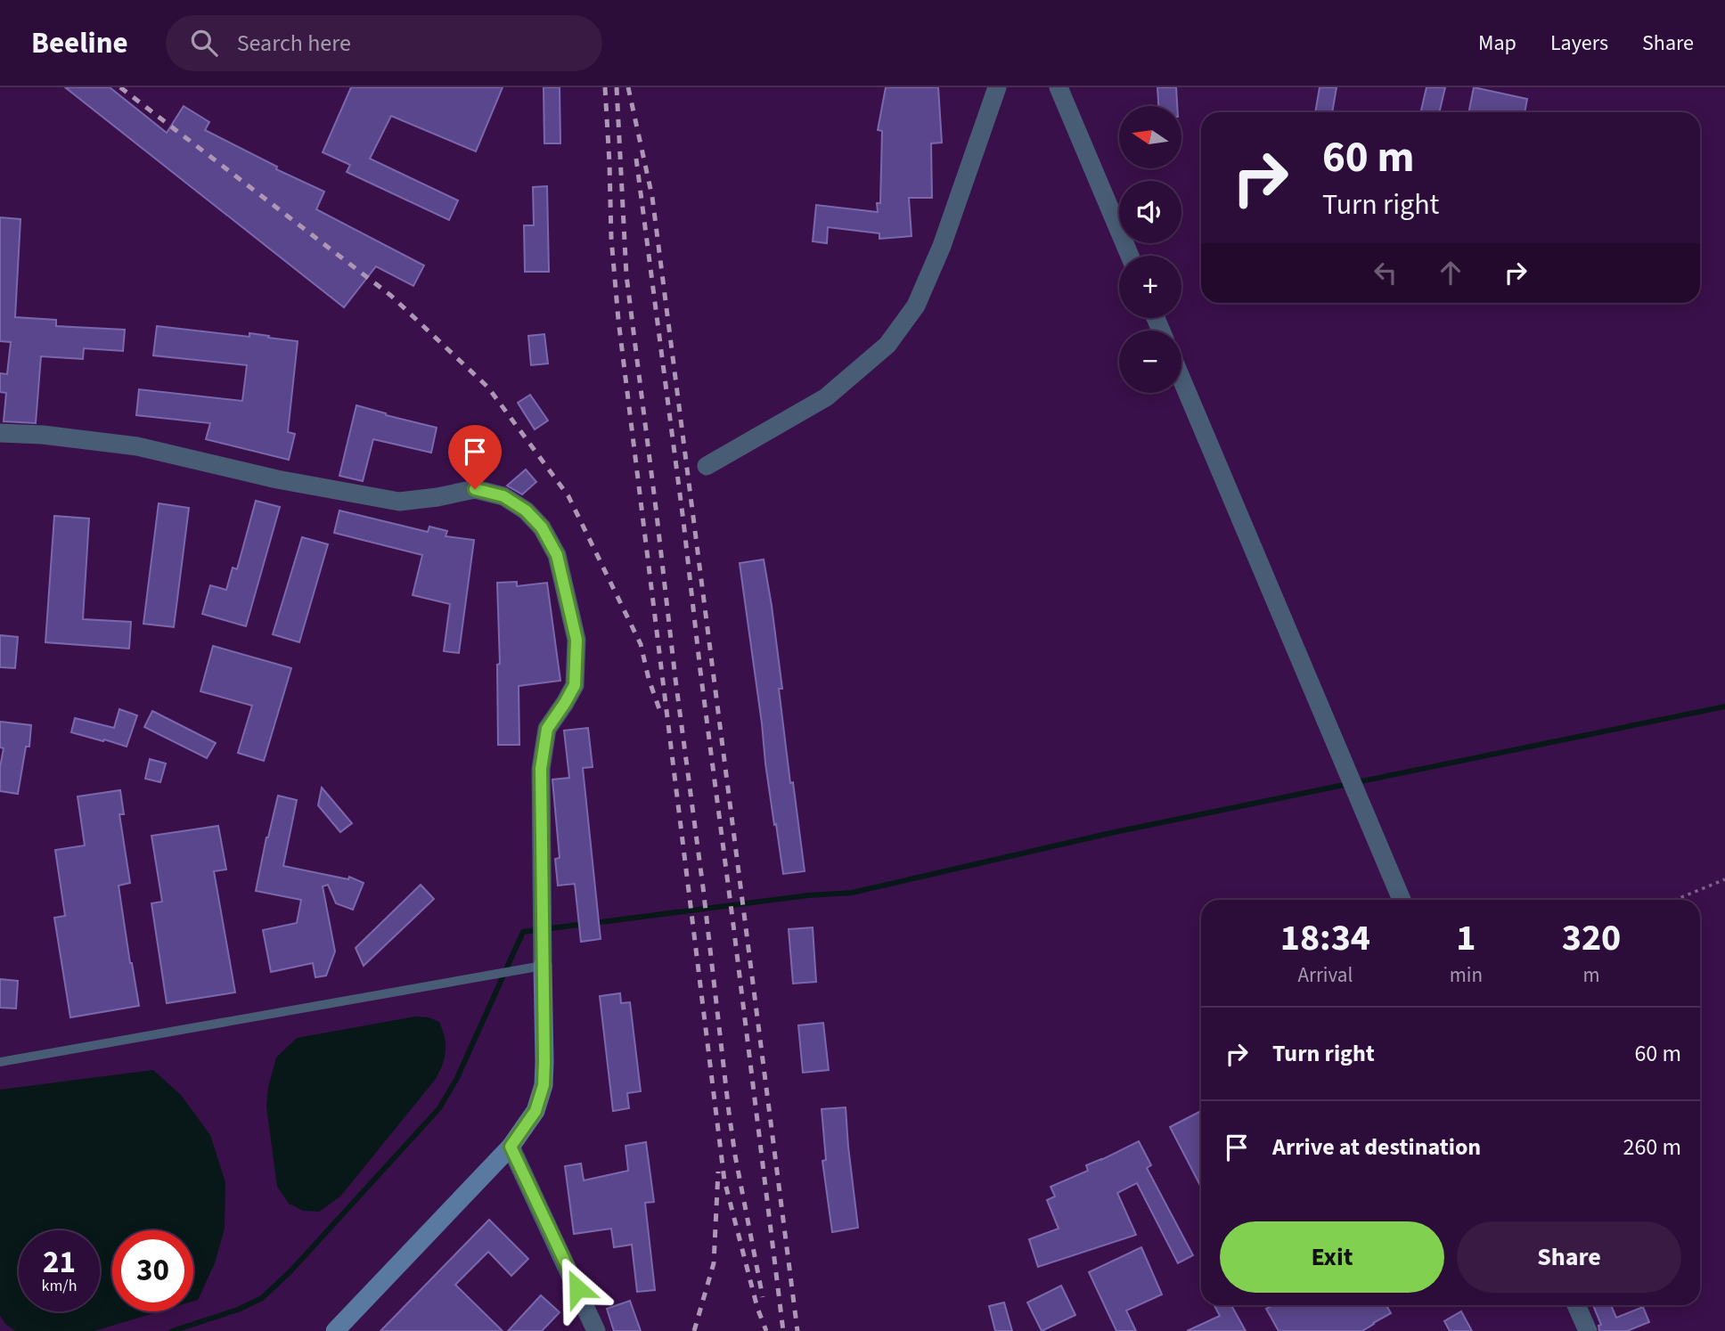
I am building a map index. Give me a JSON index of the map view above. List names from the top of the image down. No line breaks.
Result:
{"north":"left","page":{"header":"Beeline","search":"Search here","nav":["Map","Layers","Share"],"map_buttons":["+","−"],"turn":["60 m","Turn right"],"eta":["18:34","Arrival","1","min","320","m"],"list":[{"name":"Turn right","value":"60 m"},{"name":"Arrive at destination","value":"260 m"}],"buttons":["Exit","Share"],"speed":"21 km/h","limit":"30"}}
